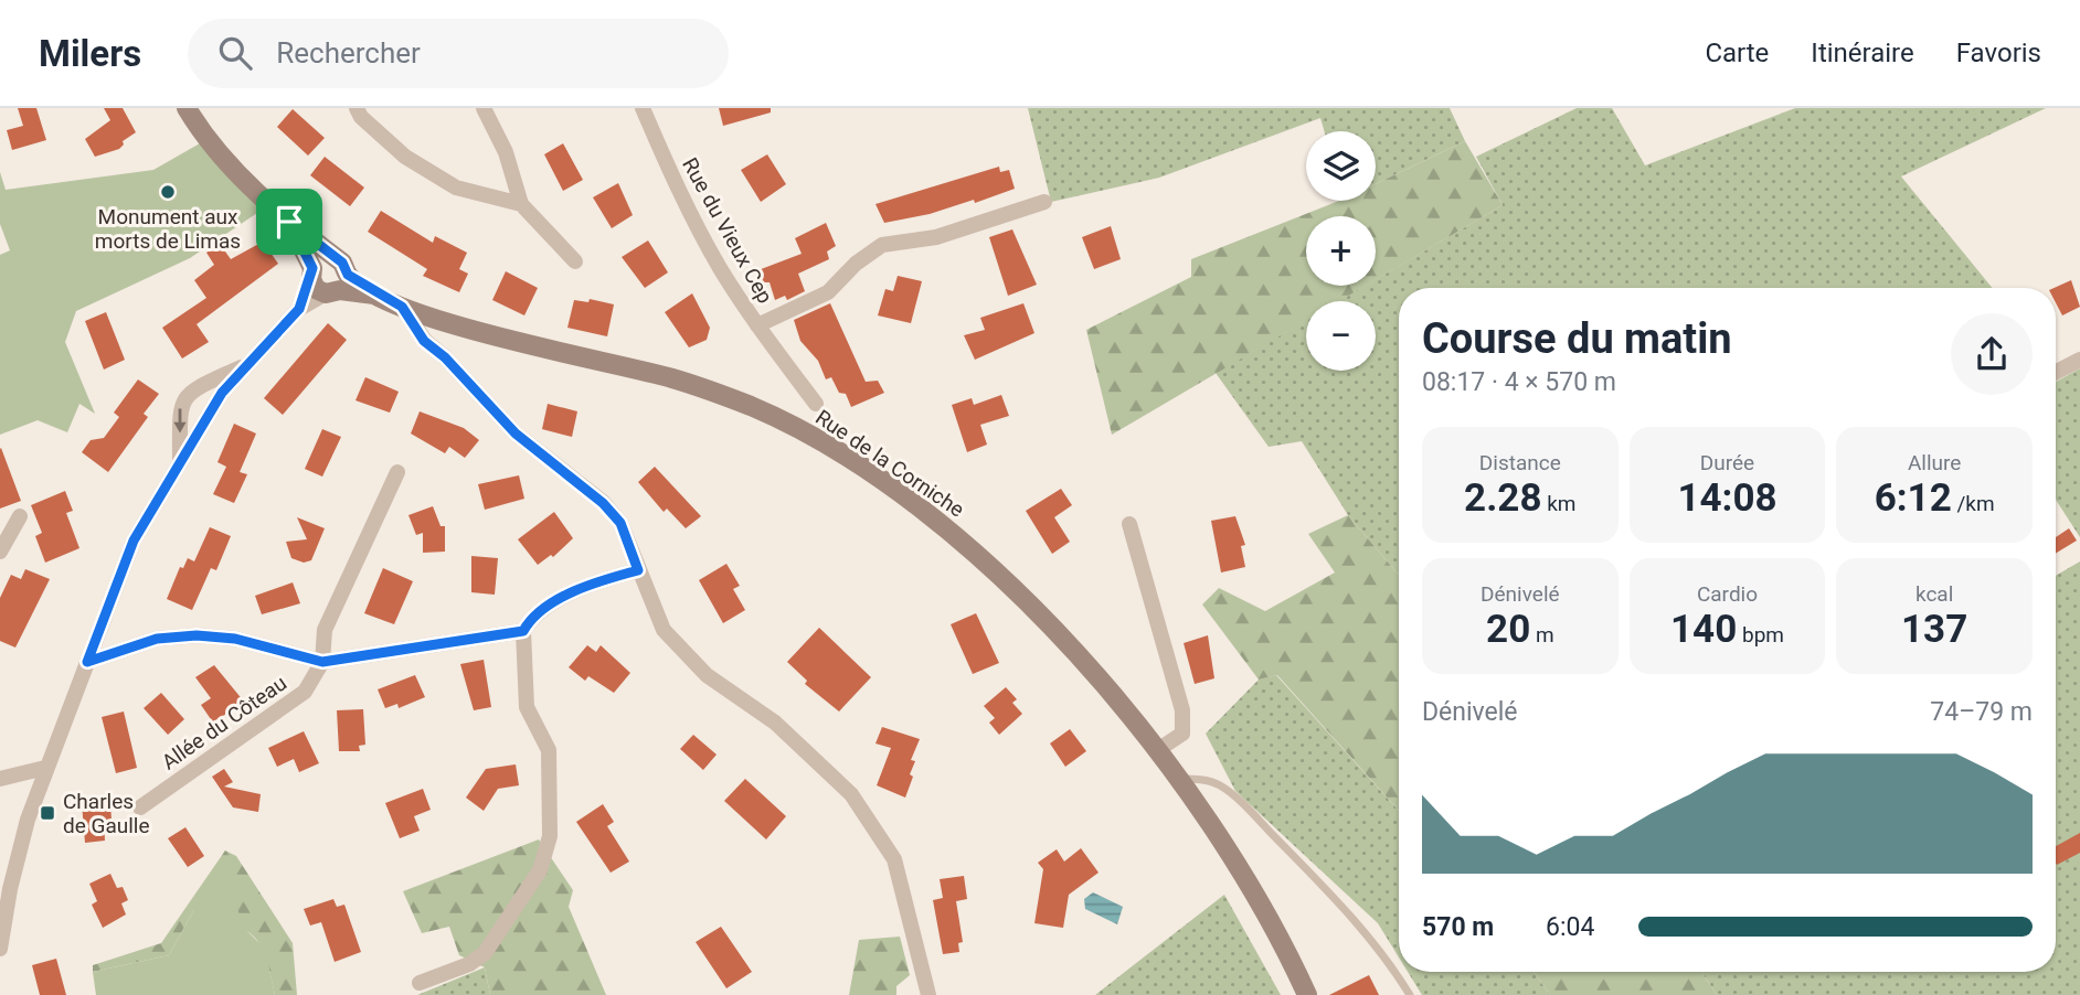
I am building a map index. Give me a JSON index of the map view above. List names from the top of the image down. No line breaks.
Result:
{"streets":{"main road":["Rue de la Corniche"],"street":["Rue du Vieux Cep","Allée du Côteau"]},"places":{"other":["Monument aux morts de Limas"],"transit":["Charles de Gaulle"]},"page":{"header":"Milers","search":"Rechercher","nav":["Carte","Itinéraire","Favoris"],"map_buttons":["+","−"],"heading":["Course du matin","08:17 · 4 × 570 m"],"stats":[["Distance","2.28 km"],["Durée","14:08"],["Allure","6:12 /km"],["Dénivelé","20 m"],["Cardio","140 bpm"],["kcal","137"]],"chart":["Dénivelé","74–79 m"],"list":[{"name":"570 m","note":"6:04"}]}}
